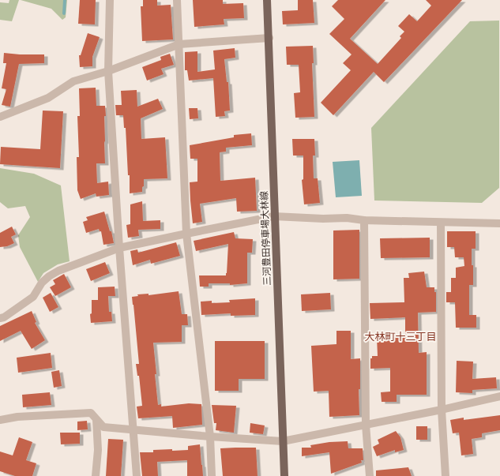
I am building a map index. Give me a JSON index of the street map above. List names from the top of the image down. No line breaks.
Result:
{"streets":{"main road":["三河豊田停車場大林線"]},"districts":["大林町十三丁目"]}
